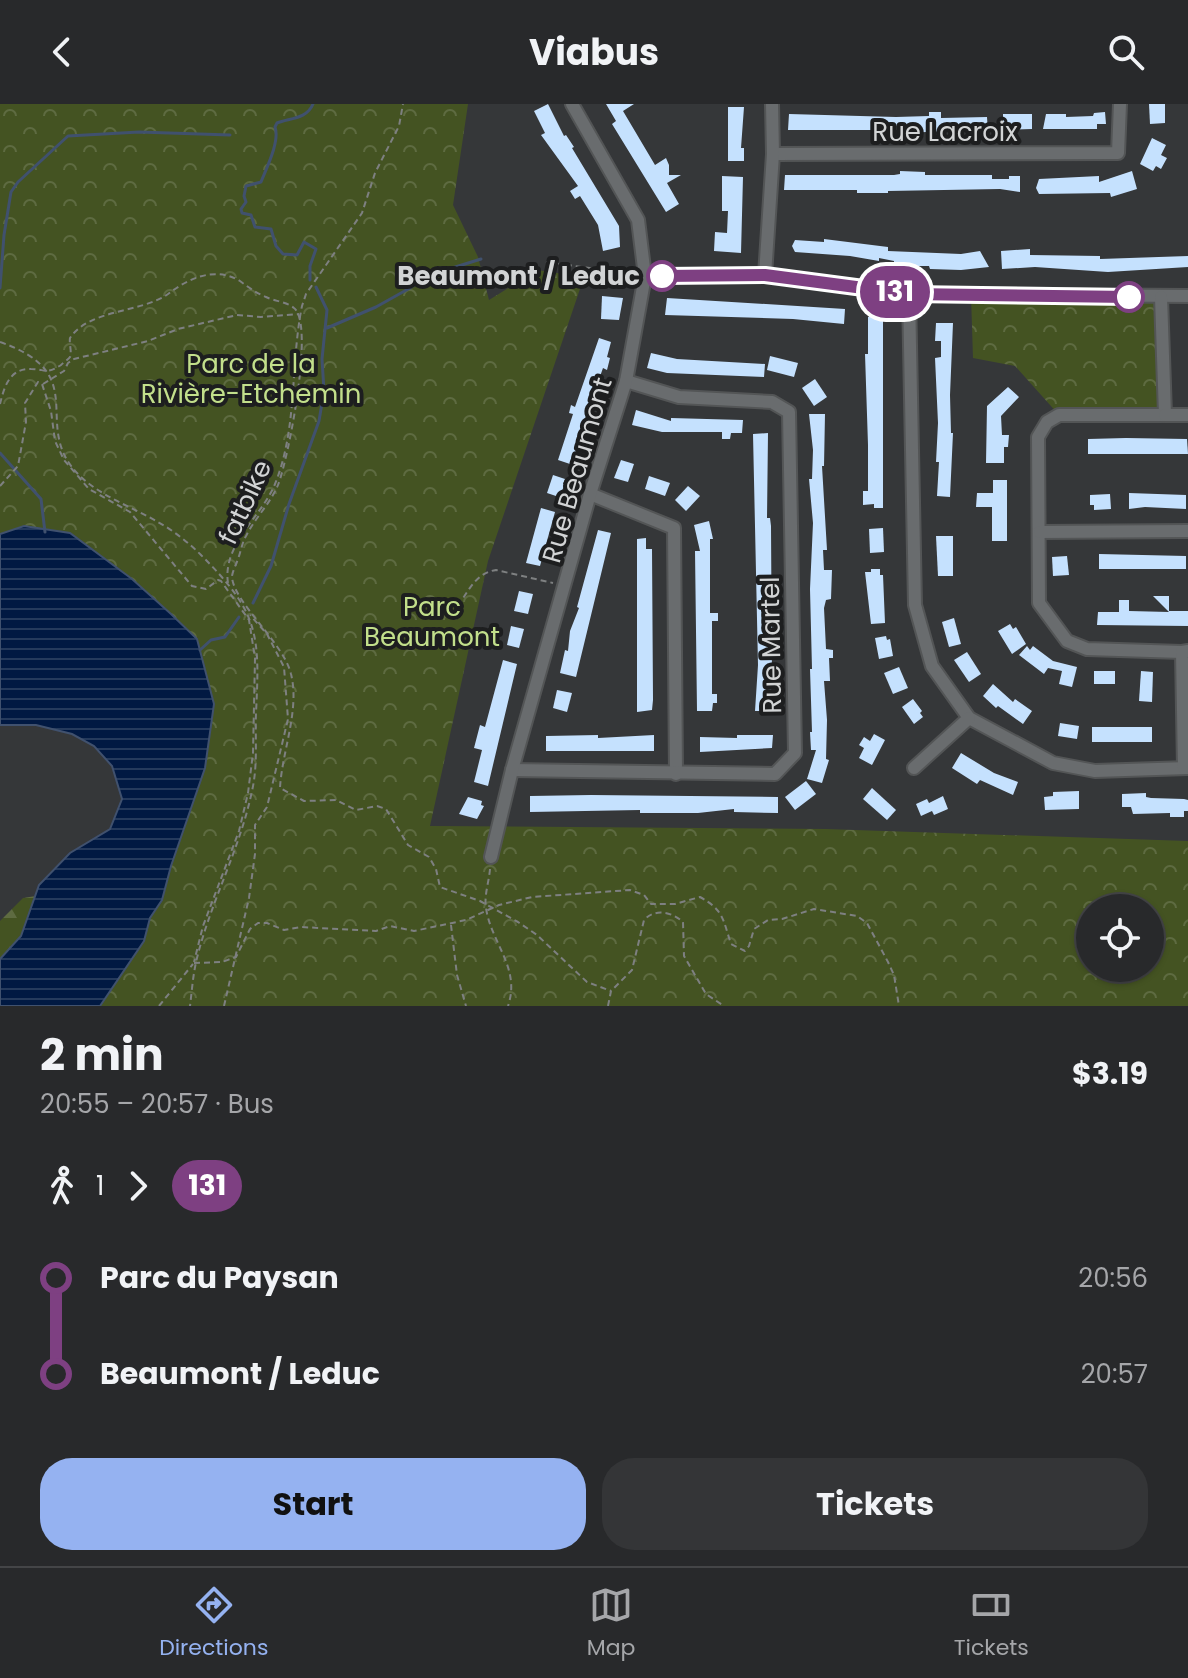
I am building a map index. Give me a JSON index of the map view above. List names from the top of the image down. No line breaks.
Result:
{"streets":{"street":["Rue Lacroix","Rue Beaumont","Rue Martel"],"path":["fatbike"]},"crossings":[["Rue Beaumont","Rue Martel"]],"parks":["Parc de la Rivière-Etchemin","Parc Beaumont"],"places":["Beaumont / Leduc"],"lines":["bus line 131"],"page":{"header":"Viabus","on_map":"131","heading":["2 min","20:55 – 20:57 · Bus","$3.19"],"legs":["1","131"],"list":[{"name":"Parc du Paysan","value":"20:56"},{"name":"Beaumont / Leduc","value":"20:57"}],"buttons":["Start","Tickets"],"tabs":["Directions","Map","Tickets"]}}
